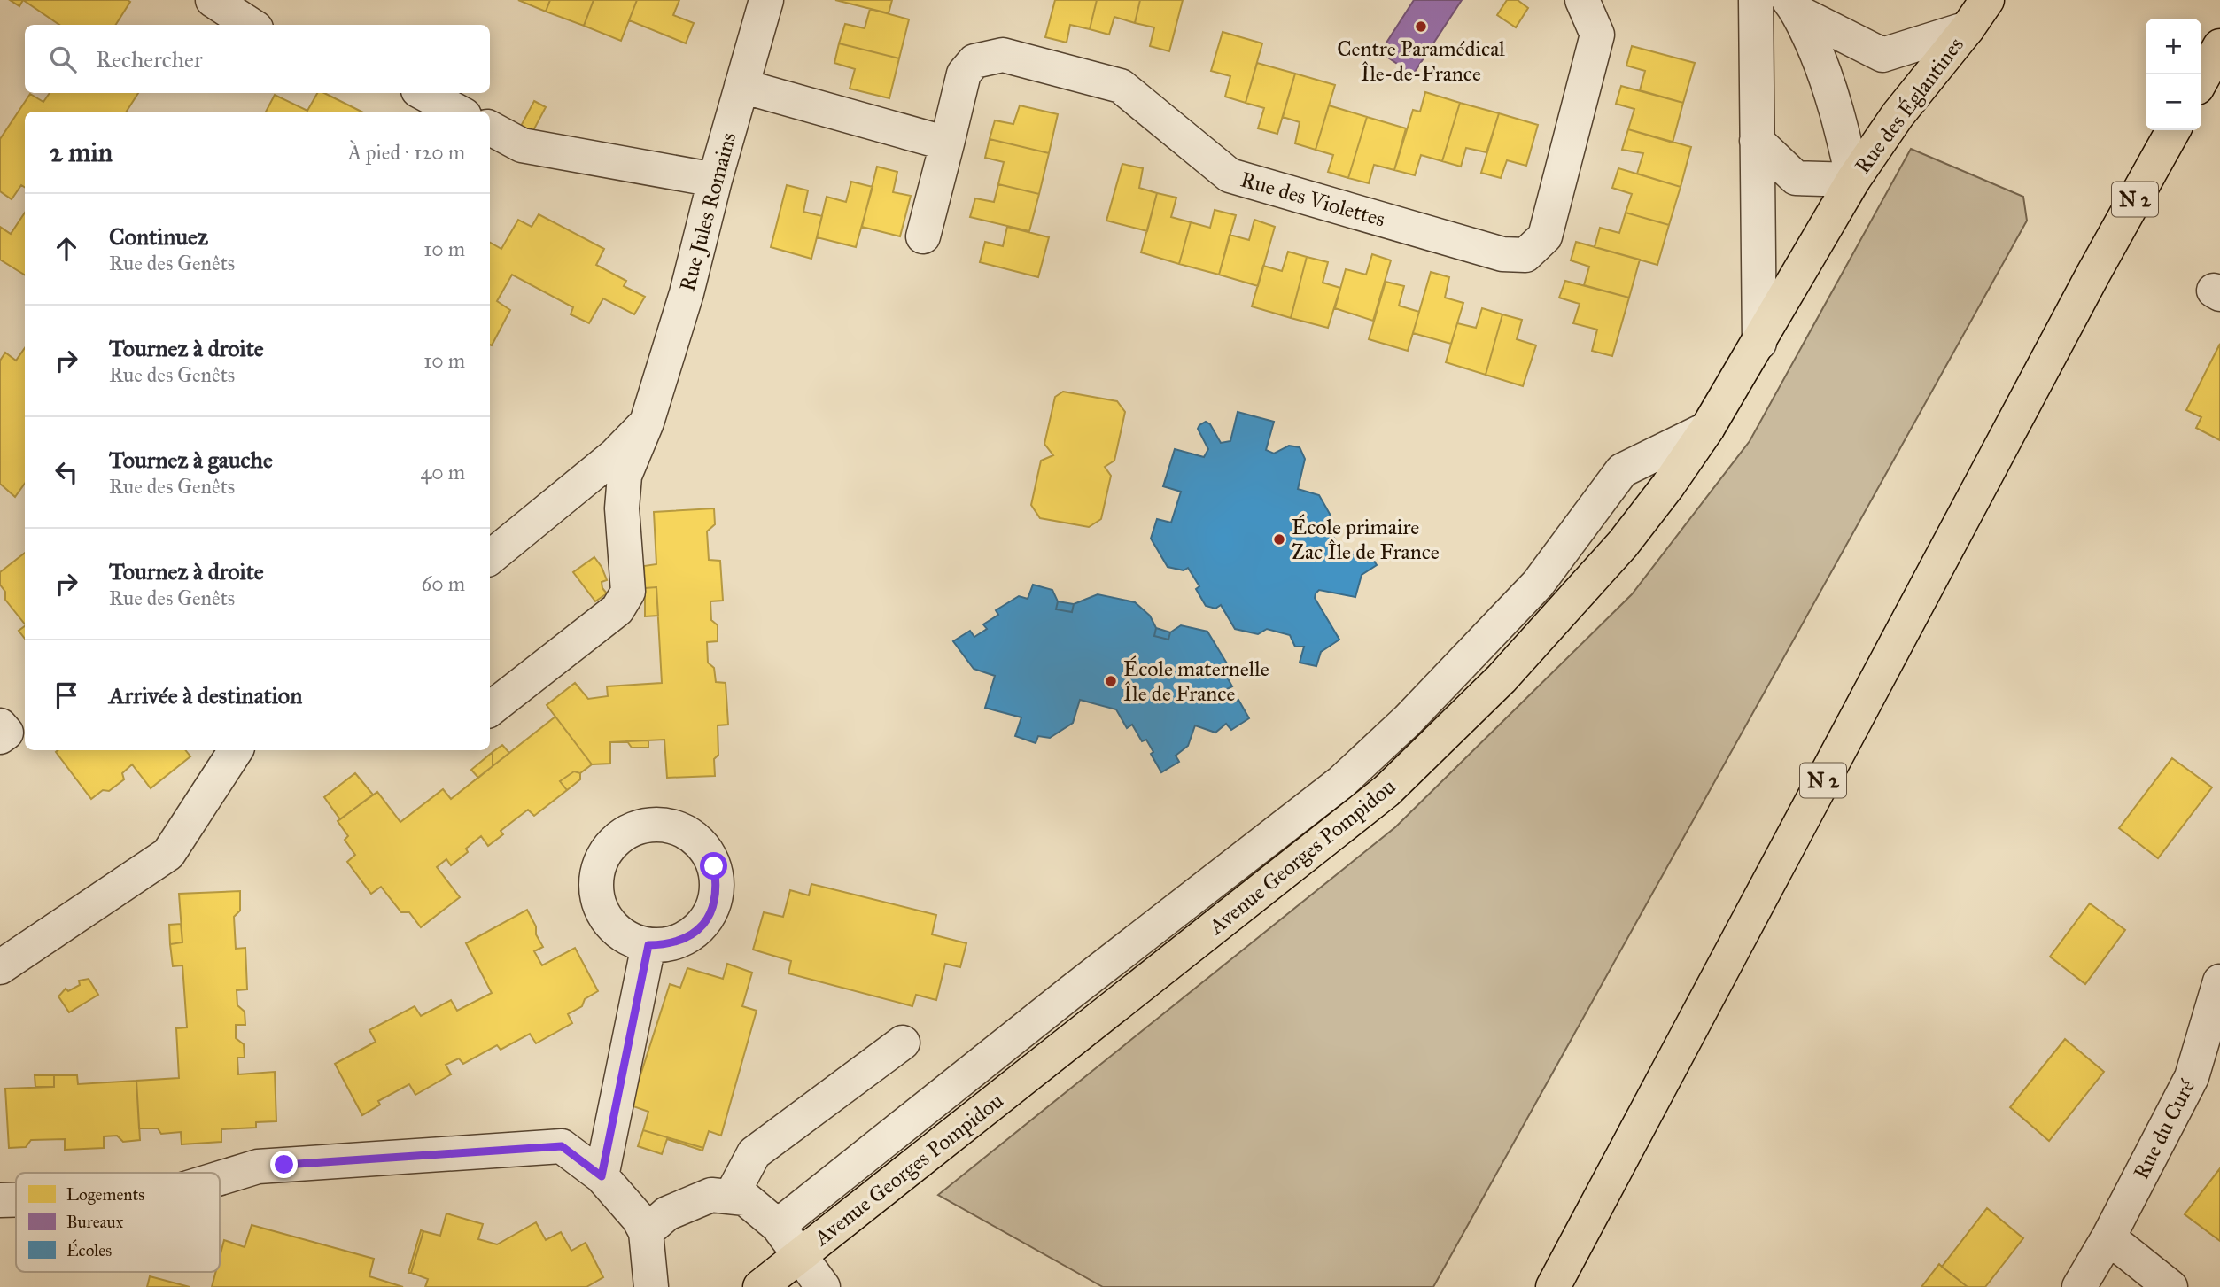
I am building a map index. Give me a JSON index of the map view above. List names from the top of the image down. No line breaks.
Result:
{"streets":{"main road":["Rue des Églantines","N 2","Avenue Georges Pompidou"],"street":["Rue des Violettes","Rue Jules Romains","Rue du Curé"]},"crossings":[["Rue des Églantines","Avenue Georges Pompidou"]],"places":["Centre Paramédical Île-de-France","École primaire Zac Île de France","École maternelle Île de France"],"legend":["Logements","Bureaux","Écoles"],"page":{"map_buttons":["+","−"],"search":"Rechercher","heading":["2 min","À pied · 120 m"],"list":[["Continuez","Rue des Genêts","10 m"],["Tournez à droite","Rue des Genêts","10 m"],["Tournez à gauche","Rue des Genêts","40 m"],["Tournez à droite","Rue des Genêts","60 m"],"Arrivée à destination"]}}
